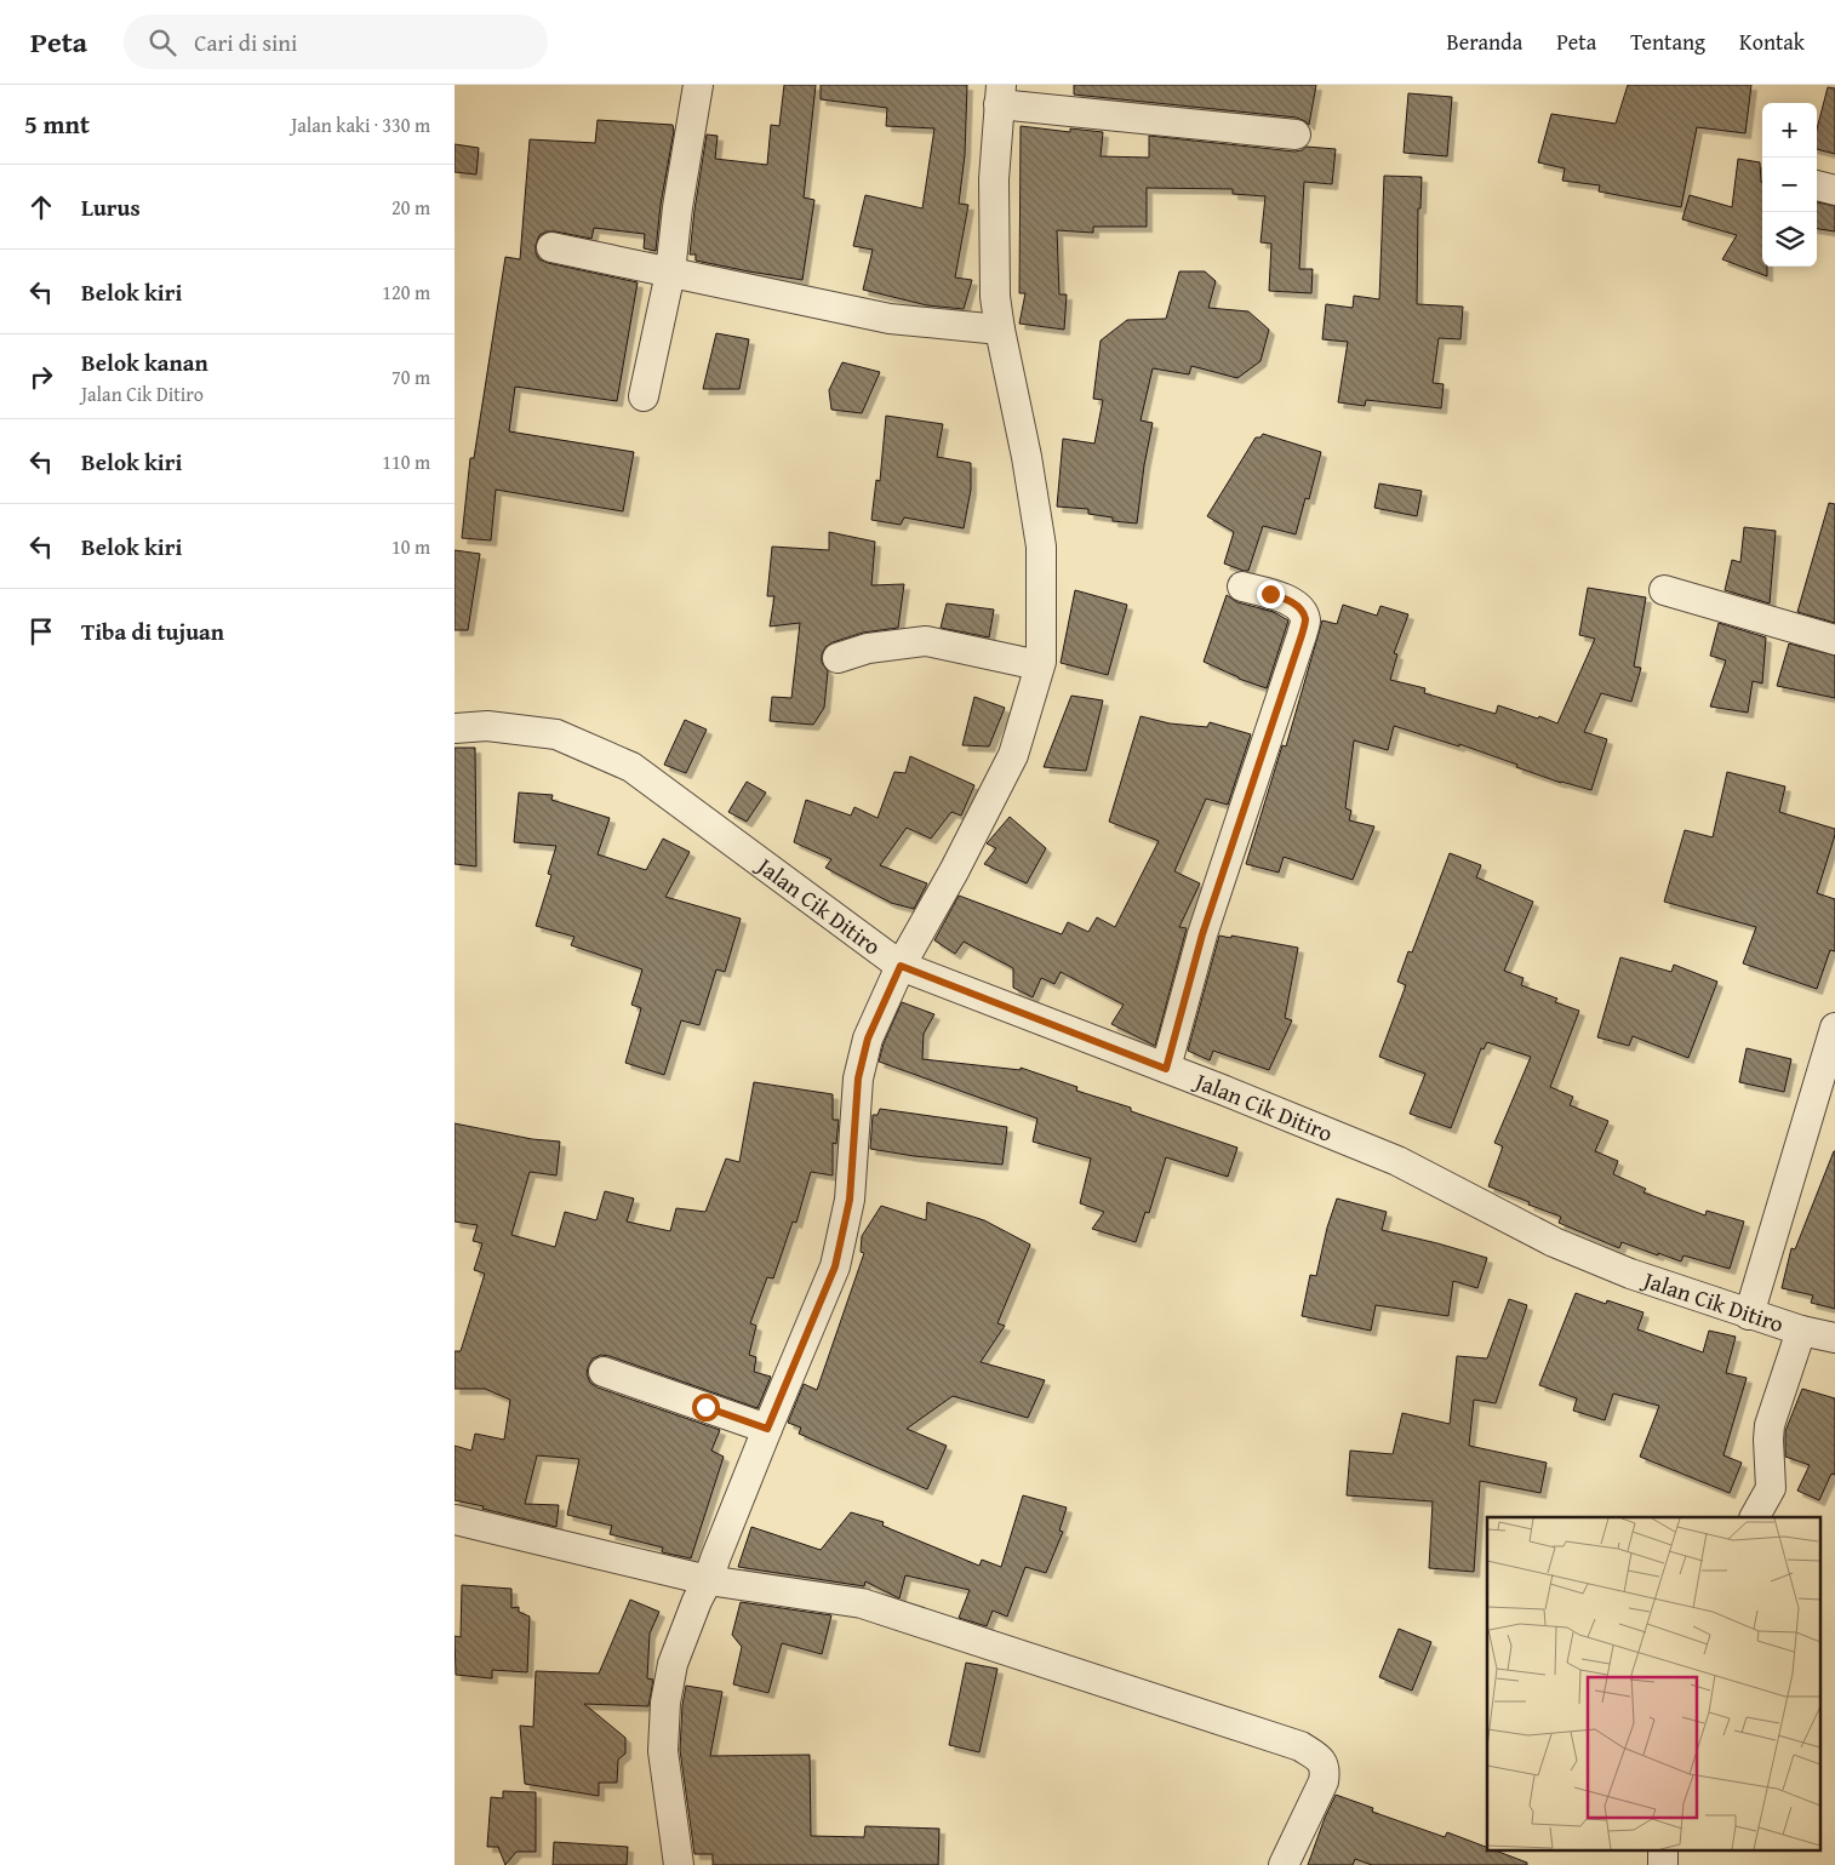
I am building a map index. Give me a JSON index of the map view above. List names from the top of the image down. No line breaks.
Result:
{"streets":{"street":["Jalan Cik Ditiro"]},"page":{"header":"Peta","search":"Cari di sini","nav":["Beranda","Peta","Tentang","Kontak"],"heading":["5 mnt","Jalan kaki · 330 m"],"map_buttons":["+","−"],"list":[["Lurus","20 m"],["Belok kiri","120 m"],["Belok kanan","Jalan Cik Ditiro","70 m"],["Belok kiri","110 m"],["Belok kiri","10 m"],"Tiba di tujuan"]}}
